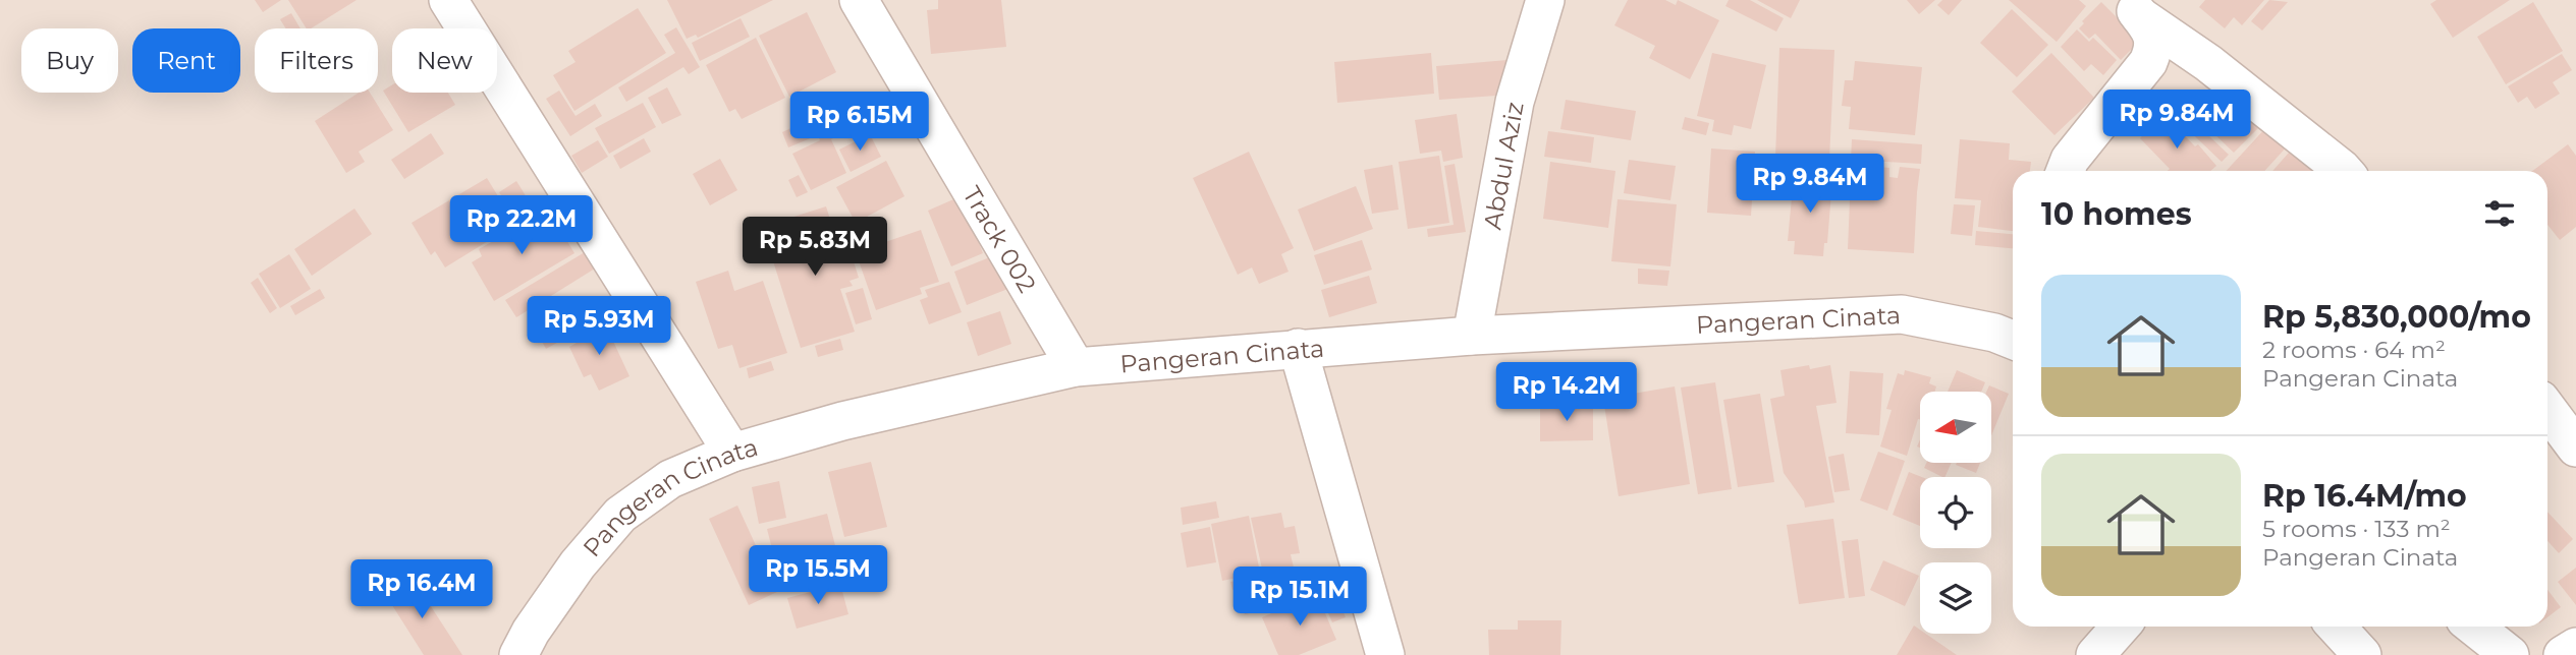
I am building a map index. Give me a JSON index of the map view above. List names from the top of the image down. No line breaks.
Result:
{"streets":{"street":["Abdul Aziz","Track 002","Pangeran Cinata"]},"crossings":[["Abdul Aziz","Pangeran Cinata"],["Track 002","Pangeran Cinata"]],"north":"left","page":{"chip":["Buy","Rent","Filters","New"],"price":["Rp 9.84M","Rp 6.15M","Rp 9.84M","Rp 22.2M","Rp 5.83M","Rp 5.93M","Rp 14.2M","Rp 15.5M","Rp 16.4M","Rp 15.1M"],"heading":"10 homes","list":[{"name":"Rp 5,830,000/mo","note":"2 rooms · 64 m² · Pangeran Cinata"},{"name":"Rp 16.4M/mo","note":"5 rooms · 133 m² · Pangeran Cinata"}]}}
